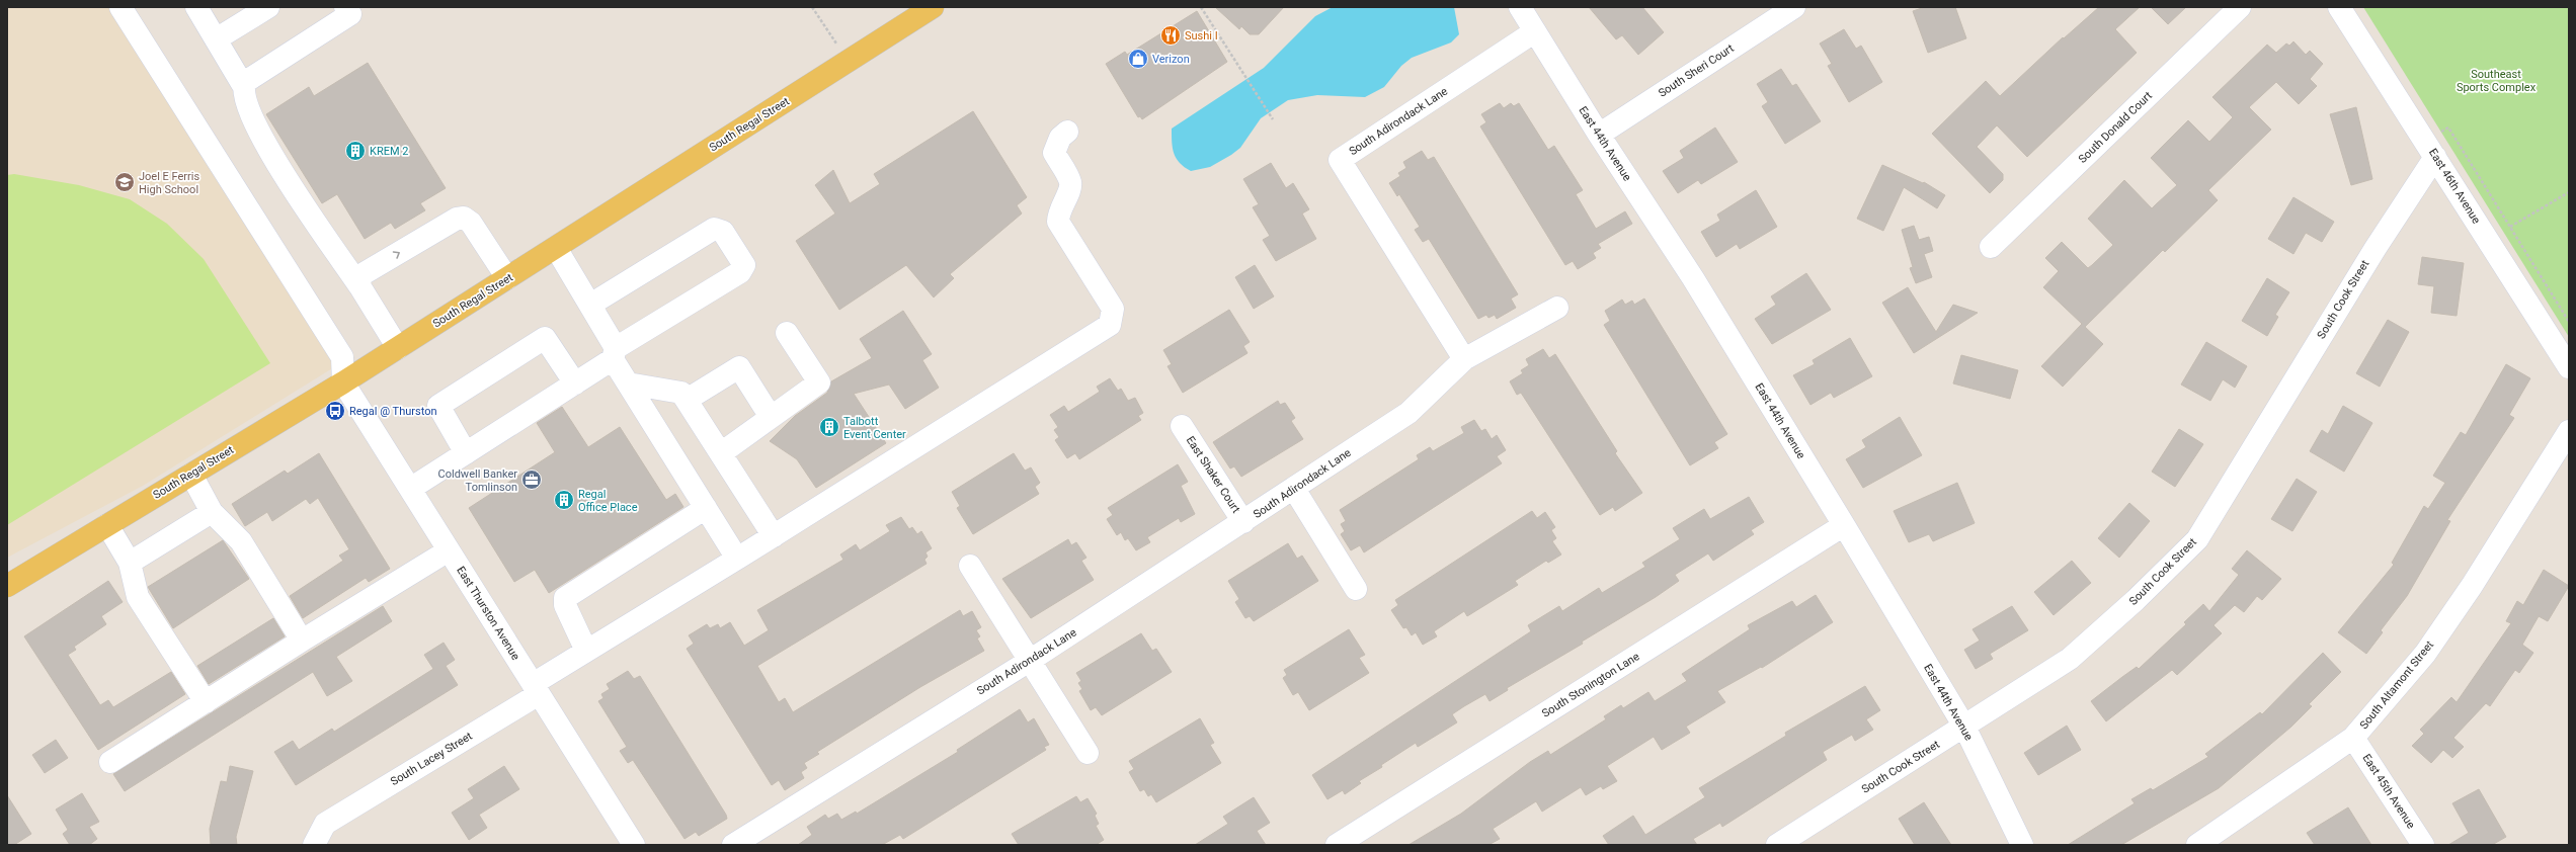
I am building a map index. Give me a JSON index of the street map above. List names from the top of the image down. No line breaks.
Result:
{"streets":{"main road":["South Regal Street"],"street":["South Sheri Court","South Adirondack Lane","South Donald Court","East 44th Avenue","East 46th Avenue","South Cook Street","East Shaker Court","East Thurston Avenue","South Stonington Lane","South Altamont Street","South Lacey Street","East 45th Avenue"]},"crossings":[["South Sheri Court","East 44th Avenue"],["South Adirondack Lane","East 44th Avenue"],["South Adirondack Lane","East Shaker Court"],["South Regal Street","East Thurston Avenue"],["East 44th Avenue","South Cook Street"],["East 44th Avenue","South Stonington Lane"],["East 46th Avenue","South Cook Street"],["East Thurston Avenue","South Lacey Street"],["South Altamont Street","East 45th Avenue"]],"parks":["Southeast Sports Complex"],"places":{"restaurant":["Sushi I"],"shop":["Verizon"],"building":["KREM 2","Talbott Event Center","Regal Office Place"],"school or university":["Joel E Ferris High School"],"bus stop":["Regal @ Thurston"],"office":["Coldwell Banker Tomlinson"]}}
